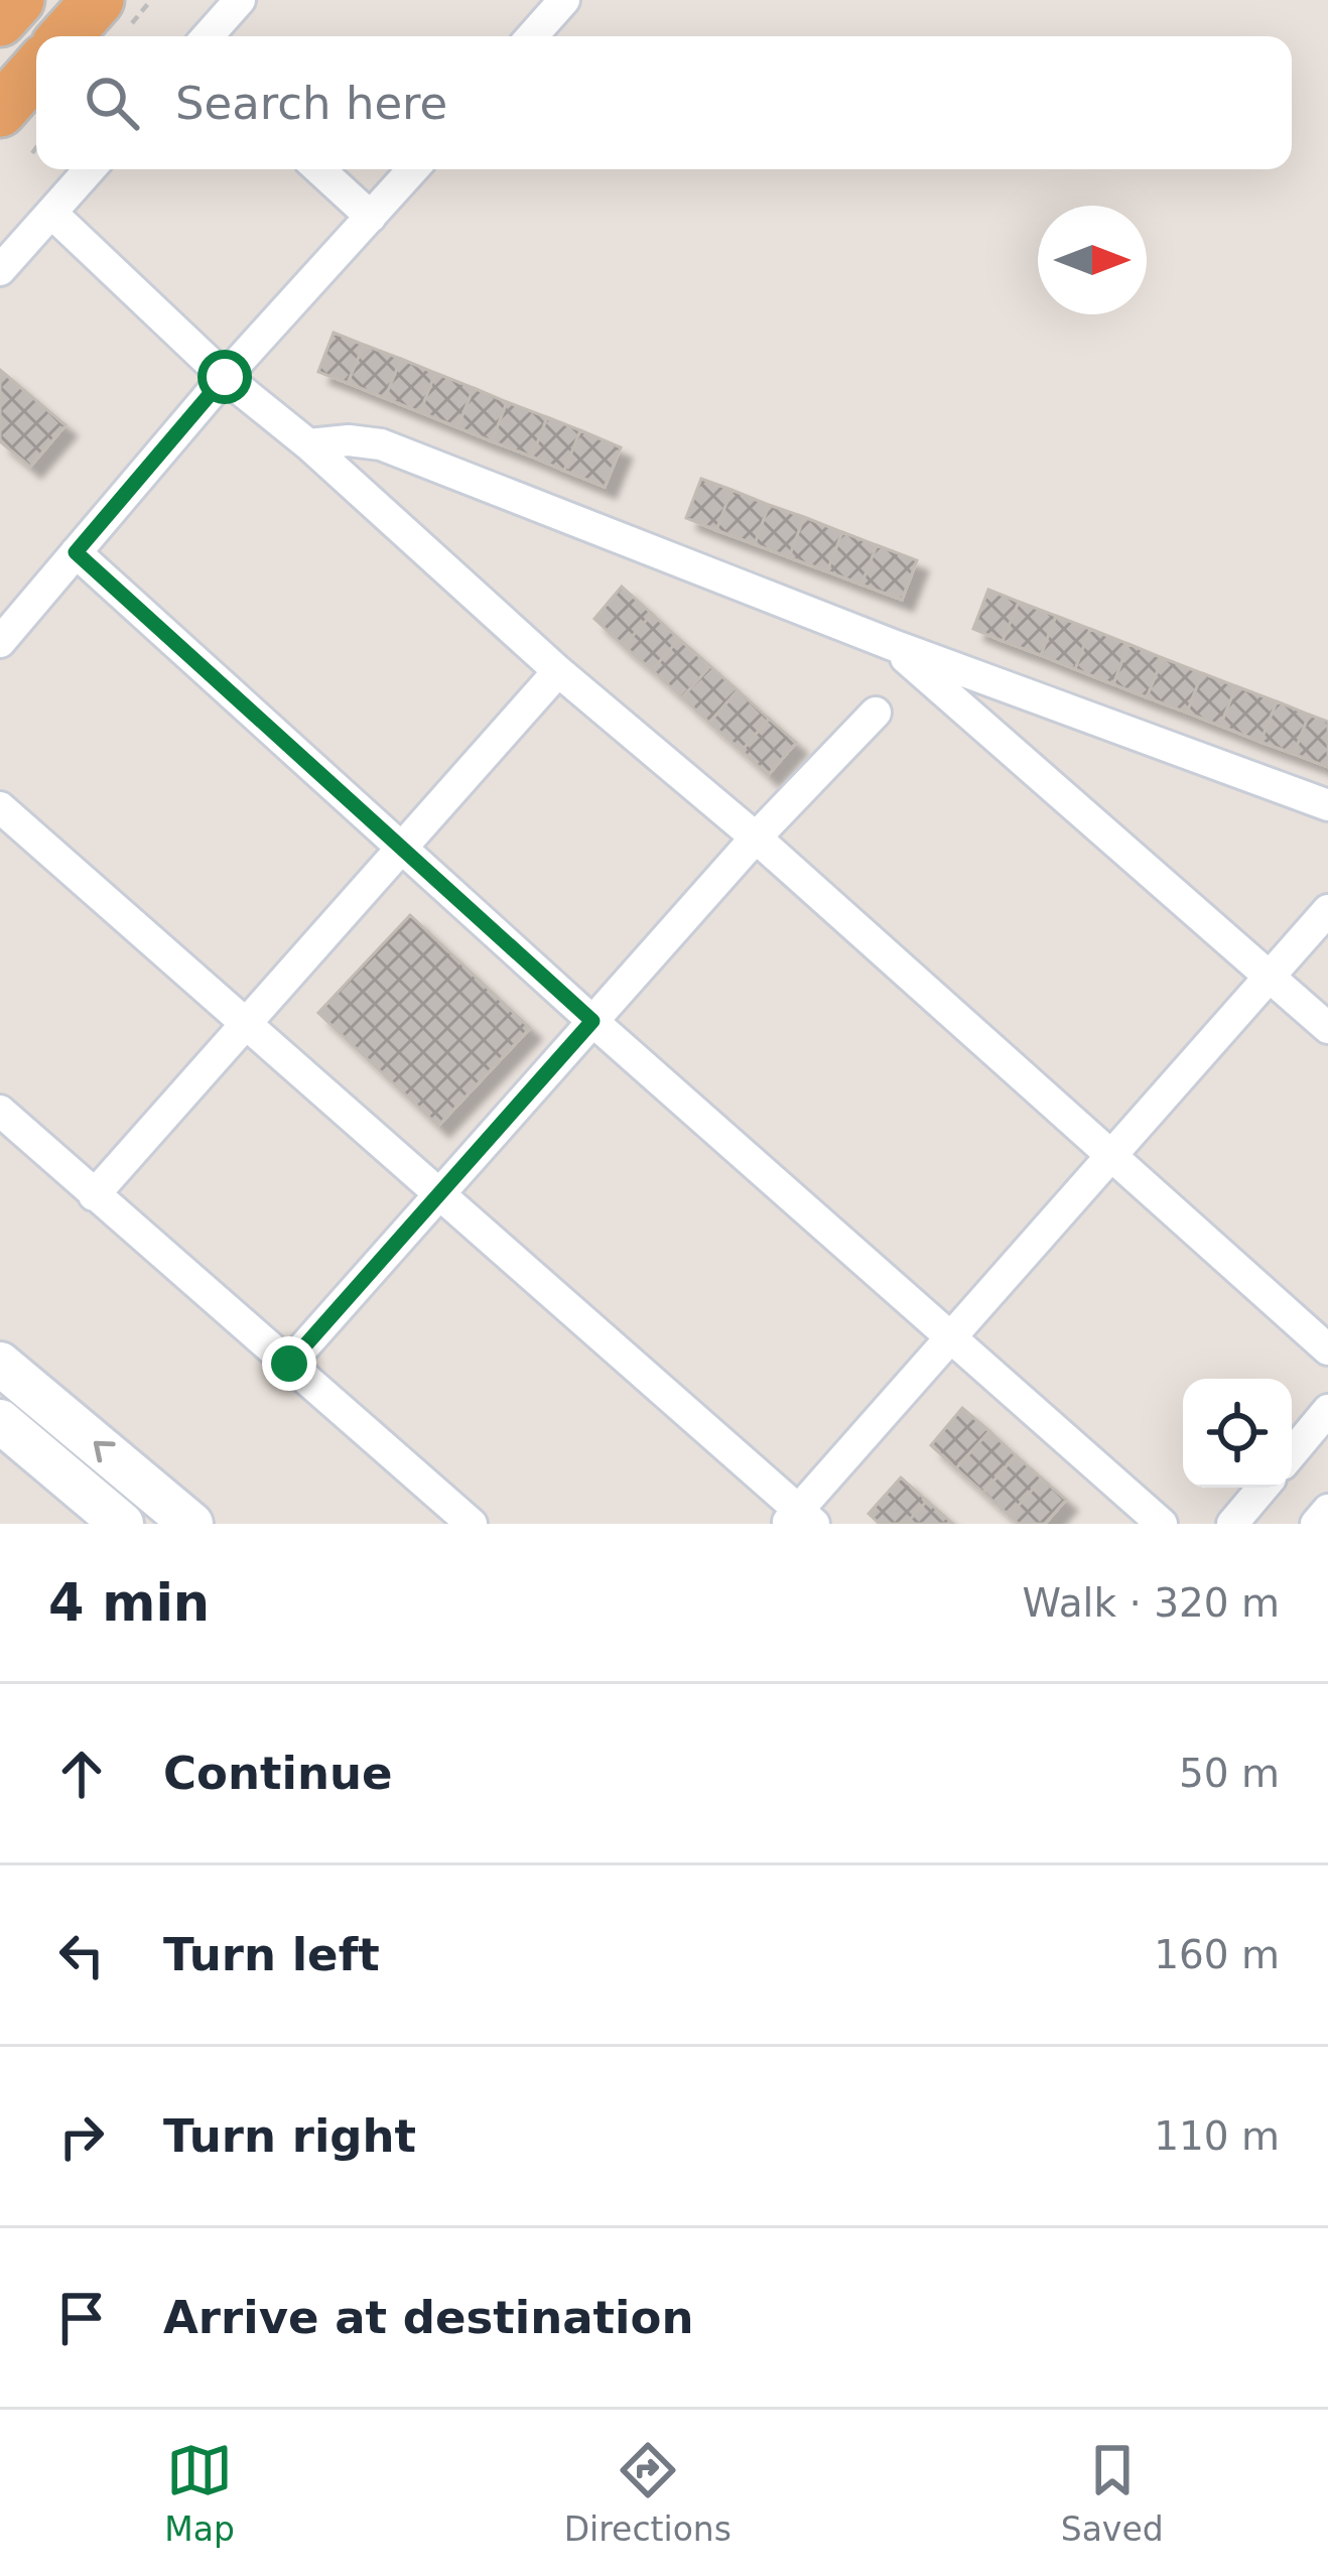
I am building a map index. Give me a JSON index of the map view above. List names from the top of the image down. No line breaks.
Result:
{"north":"right","page":{"search":"Search here","heading":["4 min","Walk · 320 m"],"list":[["Continue","50 m"],["Turn left","160 m"],["Turn right","110 m"],"Arrive at destination"],"nav":["Map","Directions","Saved"]}}
